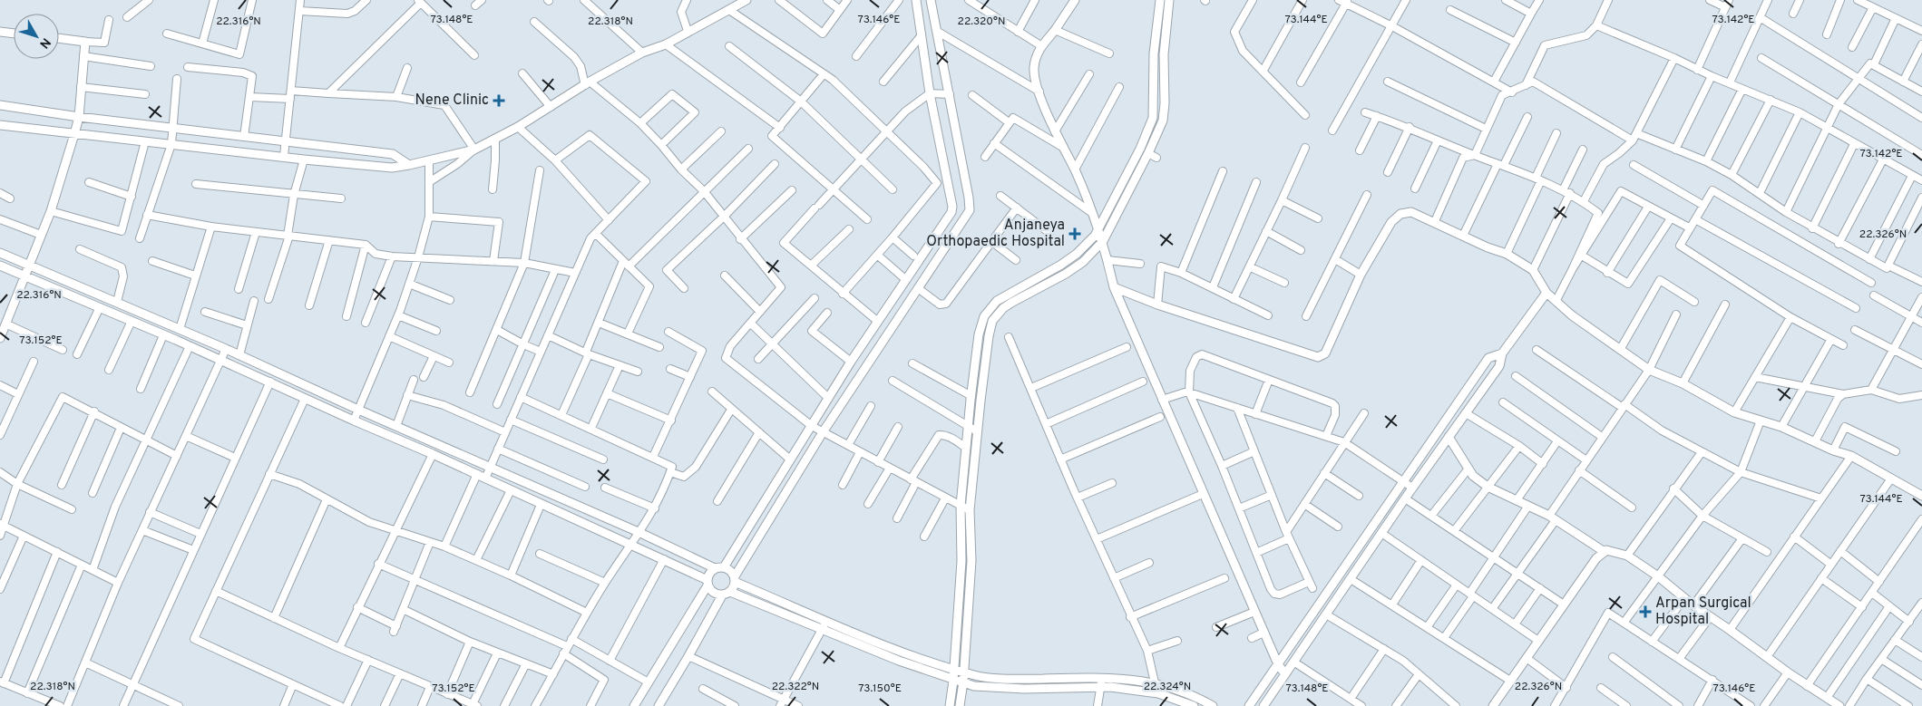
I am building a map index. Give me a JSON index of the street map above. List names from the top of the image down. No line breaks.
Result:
{"places":{"health":["Nene Clinic","Anjaneya Orthopaedic Hospital","Arpan Surgical Hospital"]},"north":"bottom right","coordinates":["73.144°E","73.142°E","73.148°E","73.146°E","22.316°N","22.318°N","22.320°N","22.326°N","73.152°E","22.322°N","22.324°N","73.150°E"]}
